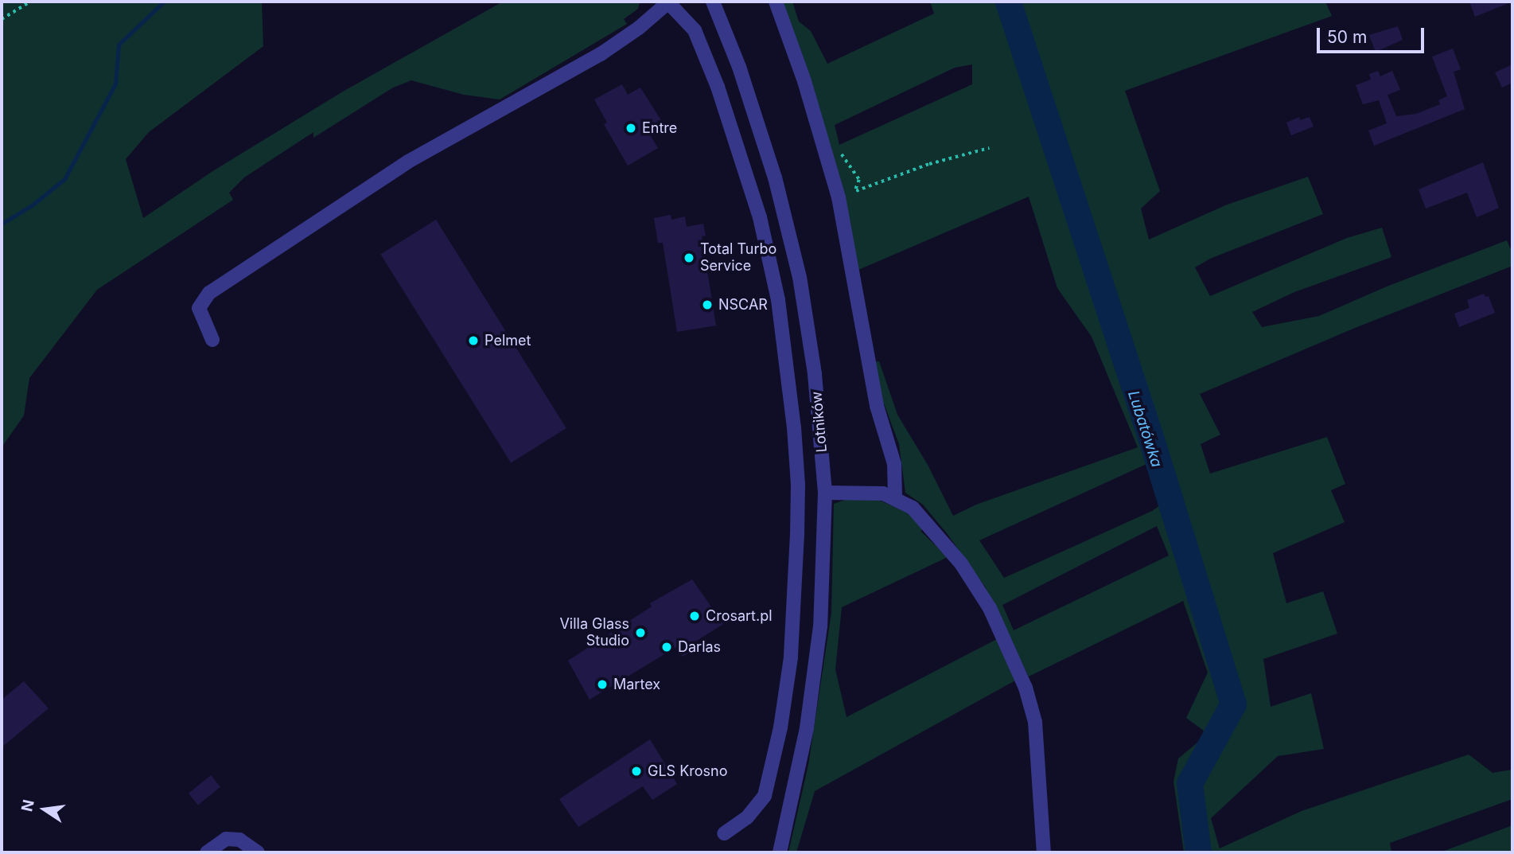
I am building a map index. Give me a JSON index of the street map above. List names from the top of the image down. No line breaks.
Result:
{"streets":{"street":["Lotników"]},"water":["Lubatówka"],"places":["Entre","Total Turbo Service","NSCAR","Pelmet","Crosart.pl","Villa Glass Studio","Darlas","Martex","GLS Krosno"],"scale_bar":"50 m","north":"left"}
